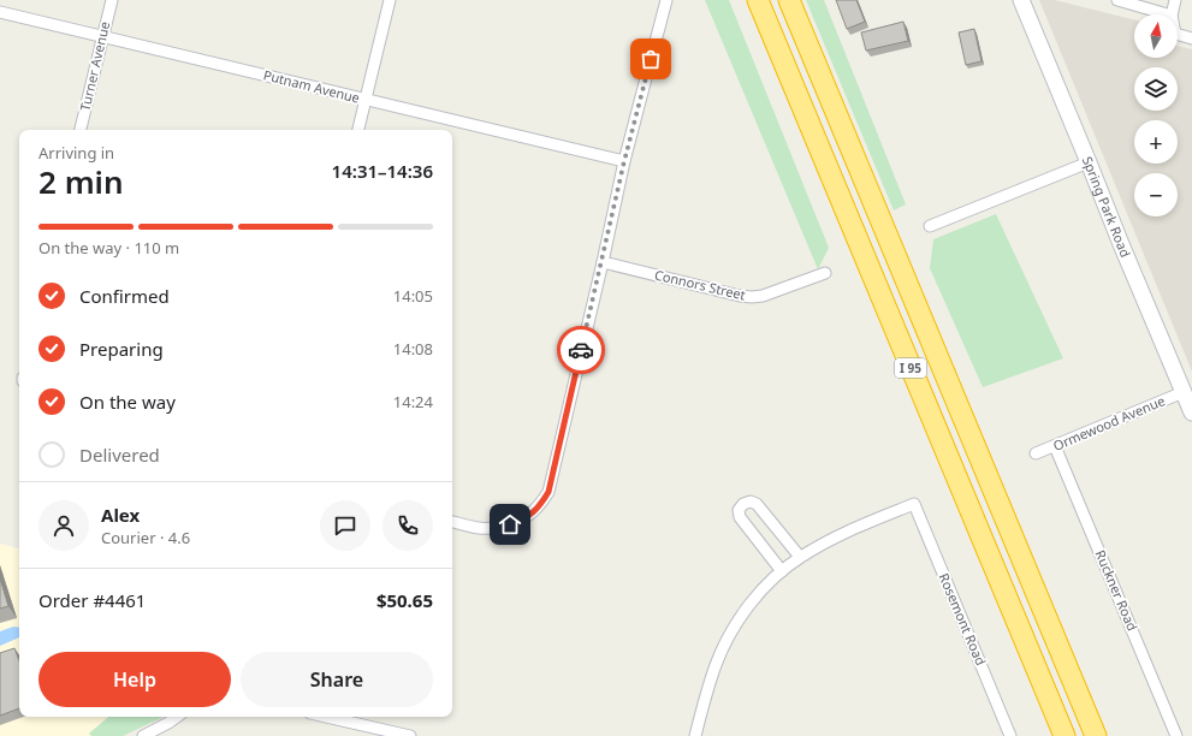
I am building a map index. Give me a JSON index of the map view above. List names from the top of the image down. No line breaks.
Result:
{"streets":{"highway":["I 95"],"main road":["Spring Park Road"],"street":["Turner Avenue","Putnam Avenue","Connors Street","Ormewood Avenue","Ruckner Road","Rosemont Road"]},"crossings":[["Turner Avenue","Putnam Avenue"],["Spring Park Road","Ormewood Avenue"],["Ormewood Avenue","Ruckner Road"]],"north":"top","page":{"map_buttons":["+","−"],"heading":["2 min","Arriving in","14:31–14:36"],"panel":["Alex","Courier · 4.6","Order #4461","$50.65"],"bar":"On the way · 110 m","list":[["Confirmed","14:05"],["Preparing","14:08"],["On the way","14:24"],"Delivered"],"buttons":["Help","Share"]}}
